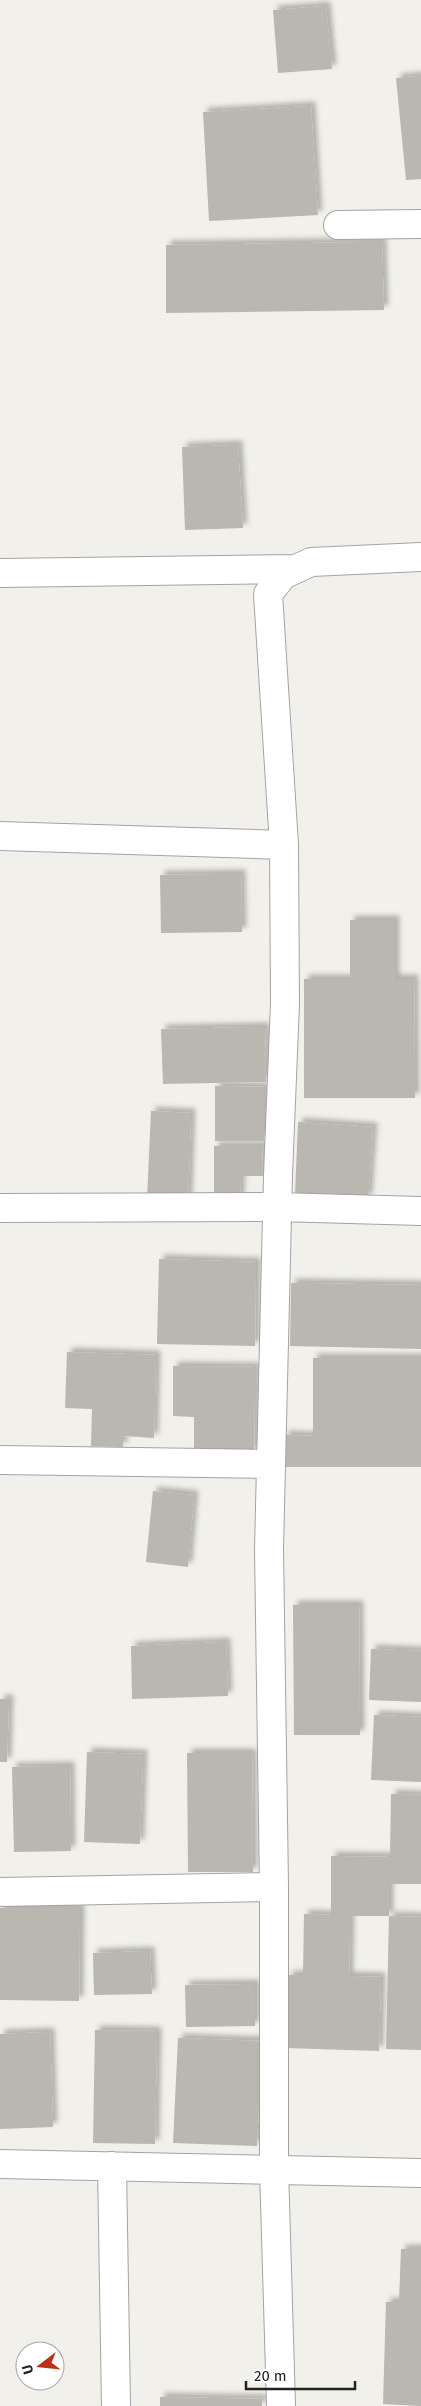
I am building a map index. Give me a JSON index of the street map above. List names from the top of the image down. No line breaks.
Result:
{"scale_bar":"20 m","north":"left"}
